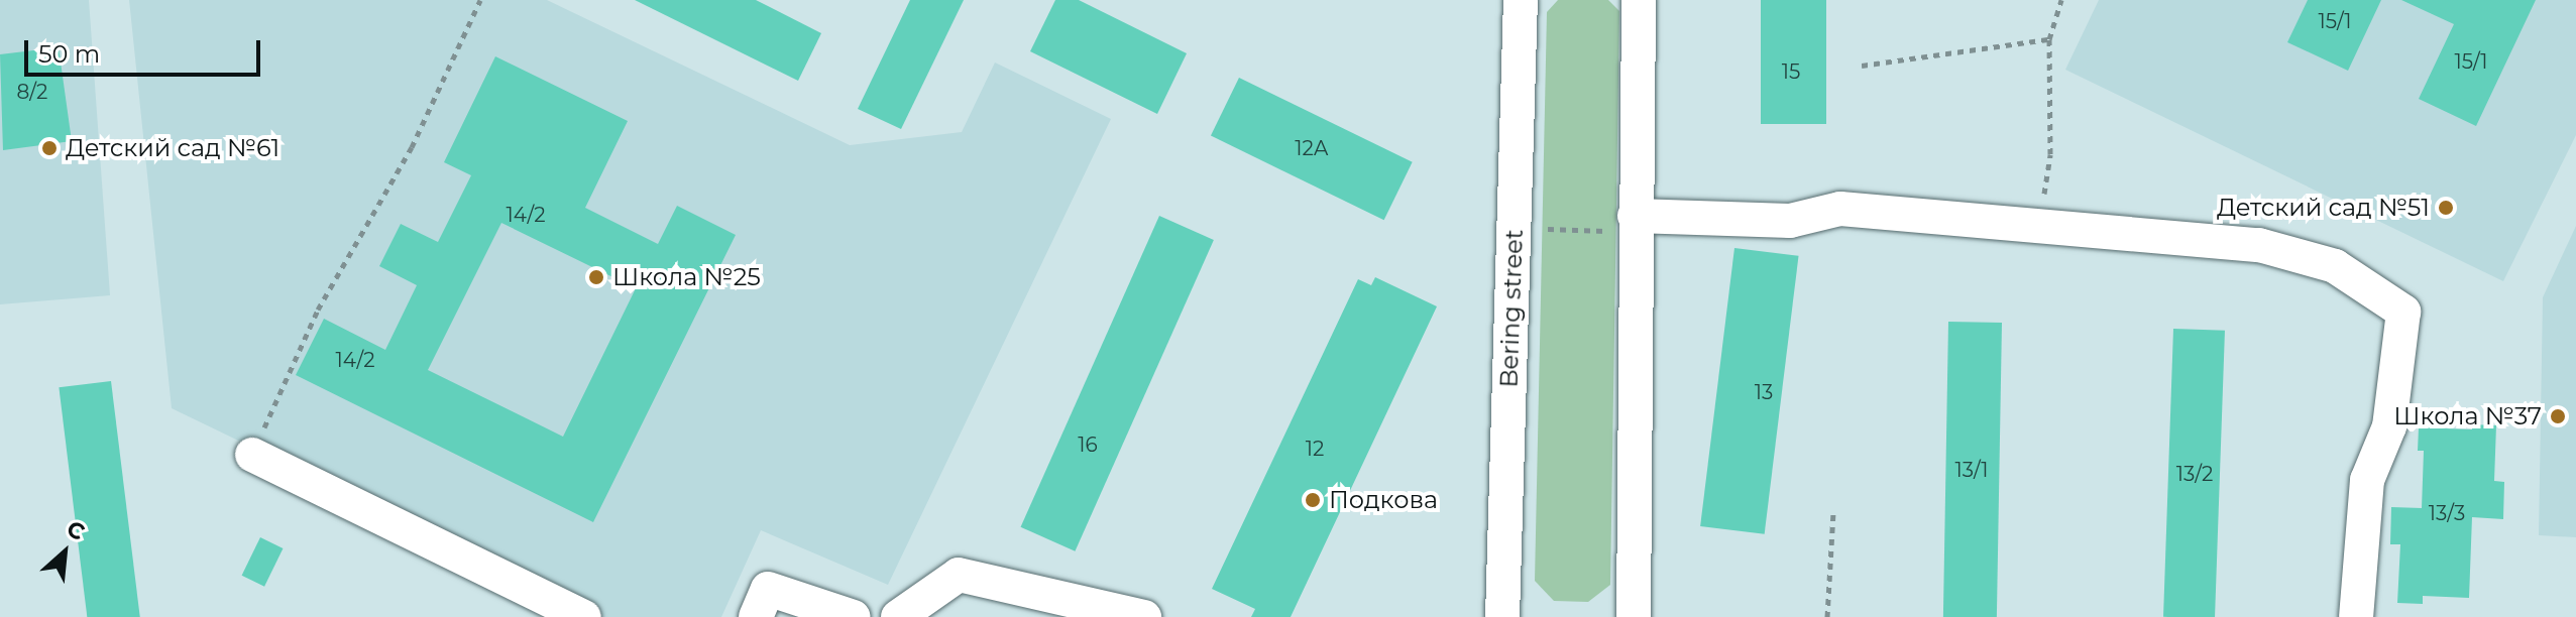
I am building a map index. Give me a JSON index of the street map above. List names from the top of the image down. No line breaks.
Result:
{"streets":{"street":["Bering street"]},"places":["Детский сад №61","Детский сад №51","Школа №25","Школа №37","Подкова"],"house_numbers":["15/1","15/1","15","8/2","12А","14/2","14/2","13","16","12","13/1","13/2","13/3"],"scale_bar":"50 m","north":"top right"}
